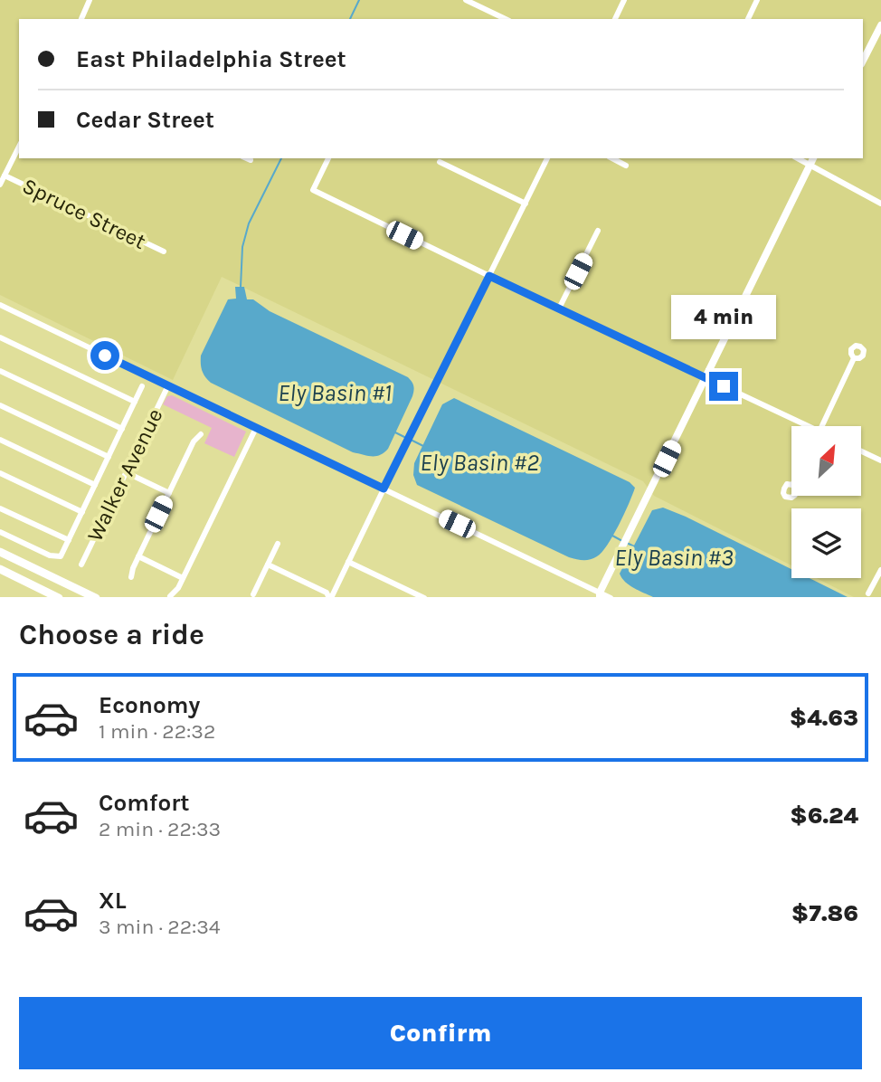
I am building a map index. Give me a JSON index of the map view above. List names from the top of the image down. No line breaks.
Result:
{"streets":{"street":["Spruce Street","Walker Avenue"]},"water":["Ely Basin #1","Ely Basin #2","Ely Basin #3"],"north":"top right","page":{"banner":["East Philadelphia Street","Cedar Street"],"bubble":"4 min","heading":"Choose a ride","list":[{"name":"Economy","note":"1 min · 22:32","value":"$4.63"},{"name":"Comfort","note":"2 min · 22:33","value":"$6.24"},{"name":"XL","note":"3 min · 22:34","value":"$7.86"}],"buttons":"Confirm"}}
